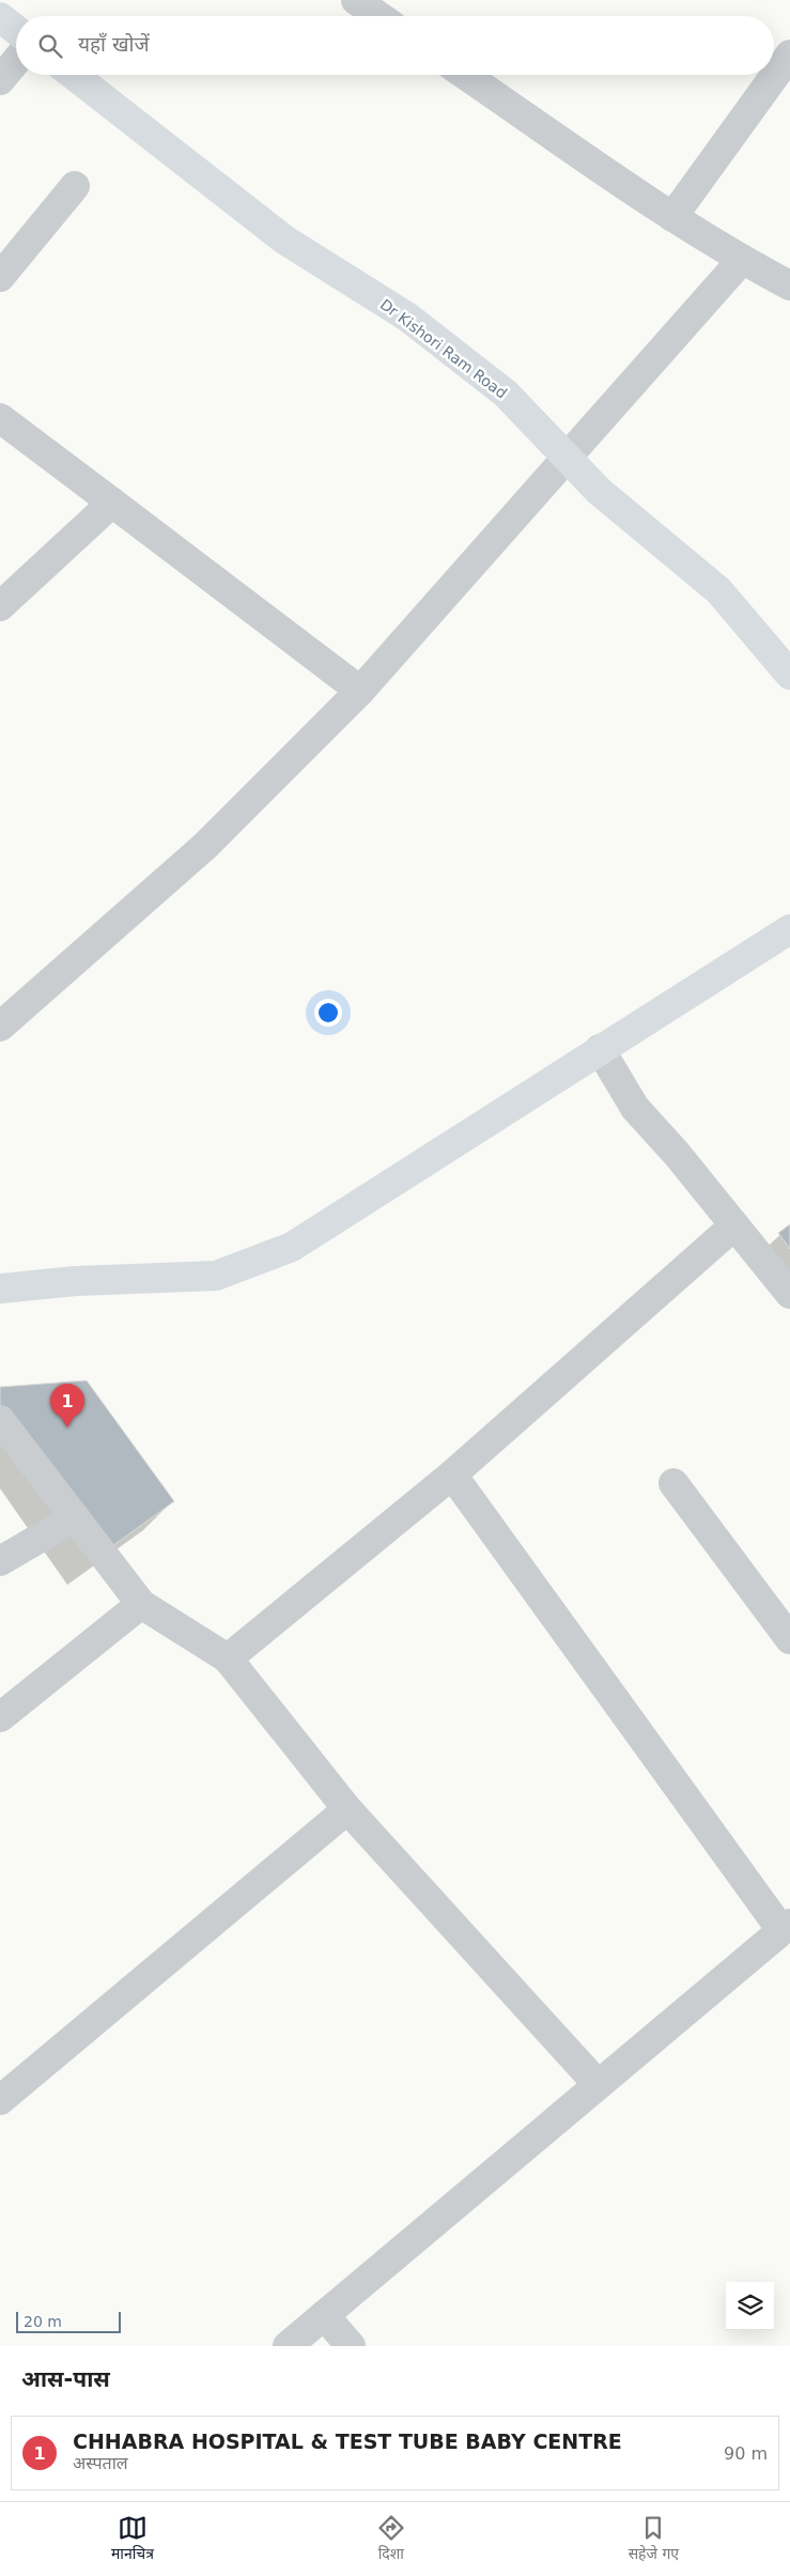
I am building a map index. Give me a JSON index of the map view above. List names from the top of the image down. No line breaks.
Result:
{"streets":{"street":["Dr Kishori Ram Road"]},"scale_bar":"20 m","page":{"search":"यहाँ खोजें","pins":"1","scale":"20 m","heading":"आस-पास","list":[{"mark":"1","name":"CHHABRA HOSPITAL & TEST TUBE BABY CENTRE","note":"अस्पताल","value":"90 m"}],"nav":["मानचित्र","दिशा","सहेजे गए"]}}
